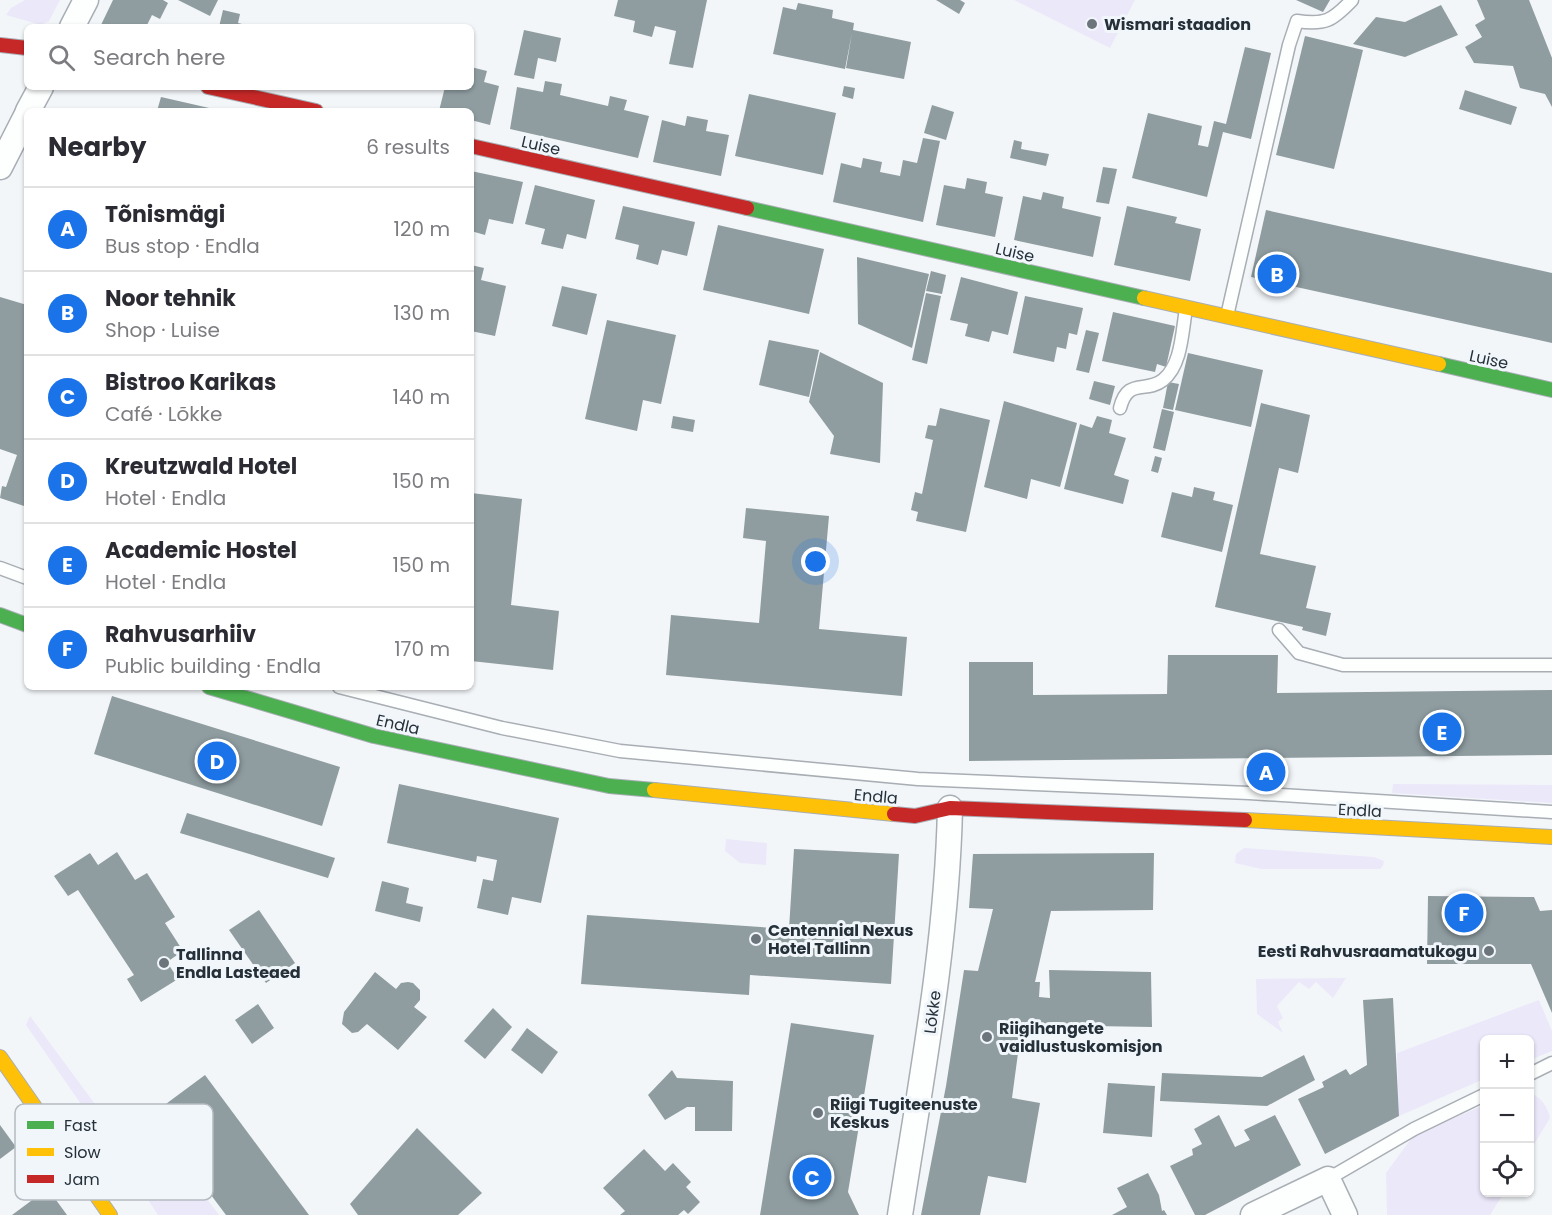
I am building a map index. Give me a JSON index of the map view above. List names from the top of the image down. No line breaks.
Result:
{"streets":{"main road":["Luise","Endla"],"street":["Lõkke"]},"crossings":[["Endla","Lõkke"]],"places":["Wismari staadion","Centennial Nexus Hotel Tallinn","Eesti Rahvusraamatukogu","Tallinna Endla Lasteaed","Riigihangete vaidlustuskomisjon","Riigi Tugiteenuste Keskus"],"legend":["Fast","Slow","Jam"],"page":{"search":"Search here","heading":["Nearby","6 results"],"list":[{"mark":"A","name":"Tõnismägi","note":"Bus stop · Endla","value":"120 m"},{"mark":"B","name":"Noor tehnik","note":"Shop · Luise","value":"130 m"},{"mark":"C","name":"Bistroo Karikas","note":"Café · Lõkke","value":"140 m"},{"mark":"D","name":"Kreutzwald Hotel","note":"Hotel · Endla","value":"150 m"},{"mark":"E","name":"Academic Hostel","note":"Hotel · Endla","value":"150 m"},{"mark":"F","name":"Rahvusarhiiv","note":"Public building · Endla","value":"170 m"}],"pins":["B","E","D","A","F","C"],"map_buttons":["+","−"]}}
